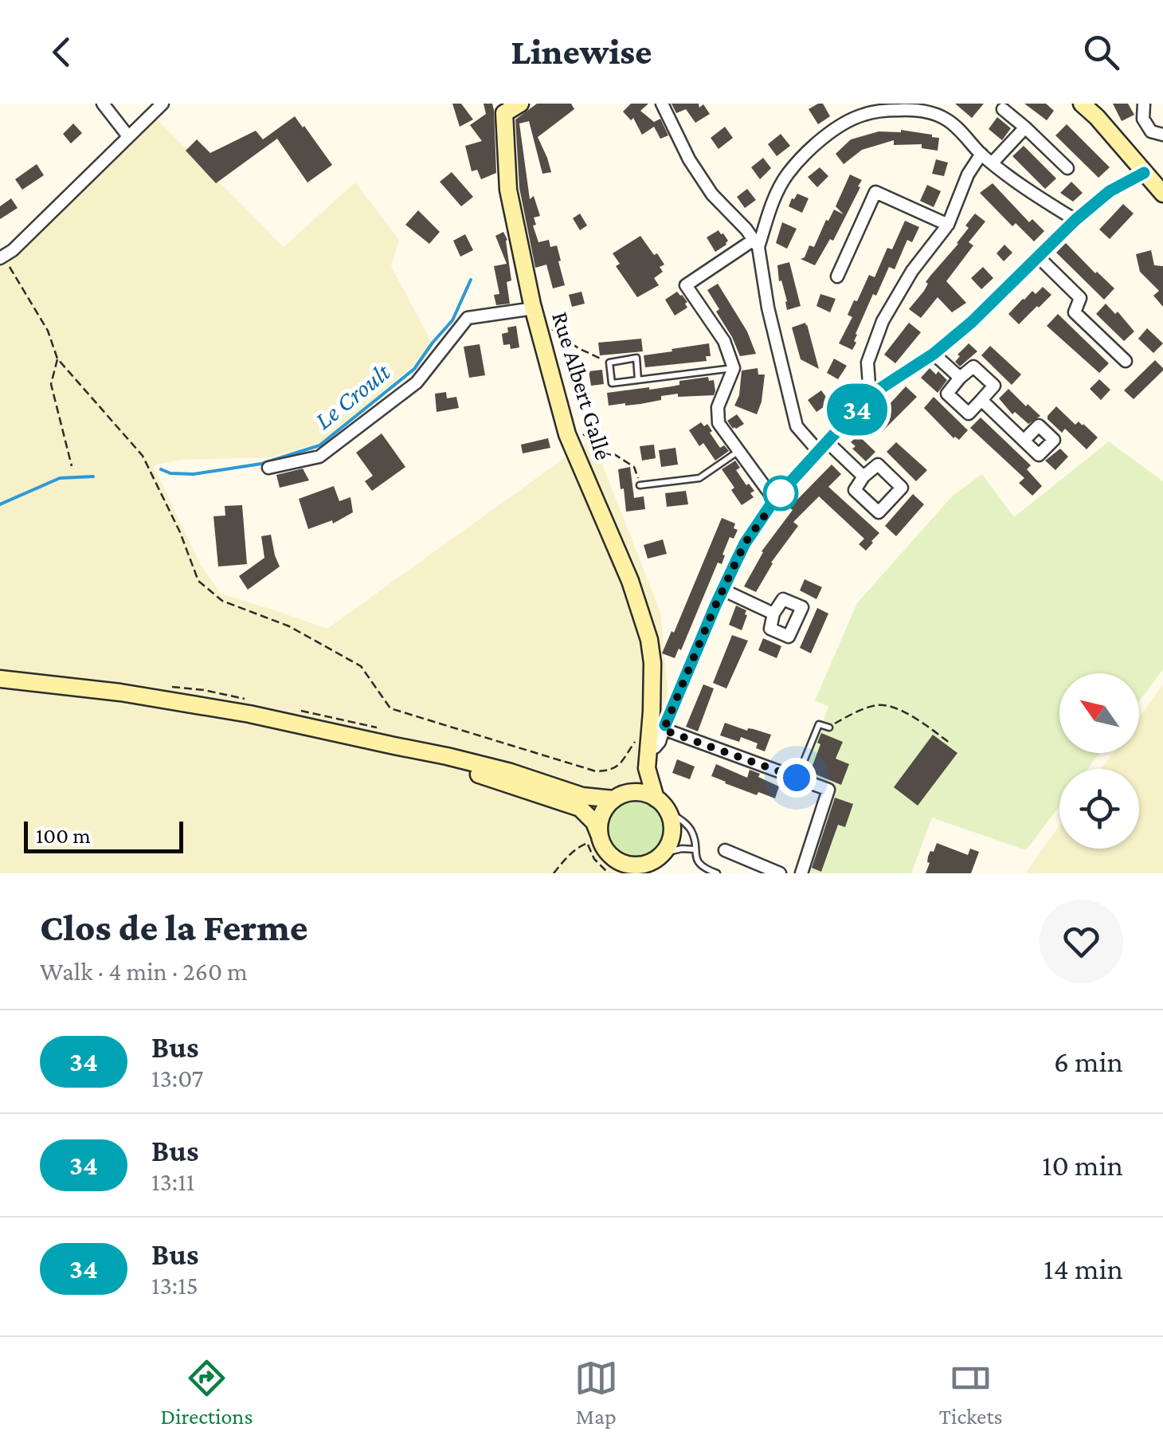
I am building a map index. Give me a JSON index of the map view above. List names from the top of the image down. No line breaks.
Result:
{"streets":{"street":["Rue Albert Gallé"]},"water":["Le Croult"],"lines":["bus line 34"],"scale_bar":"100 m","north":"top left","page":{"header":"Linewise","on_map":"34","scale":"100 m","heading":["Clos de la Ferme","Walk · 4 min · 260 m"],"list":[{"mark":"34","name":"Bus","note":"13:07","value":"6 min"},{"mark":"34","name":"Bus","note":"13:11","value":"10 min"},{"mark":"34","name":"Bus","note":"13:15","value":"14 min"}],"tabs":["Directions","Map","Tickets"]}}
